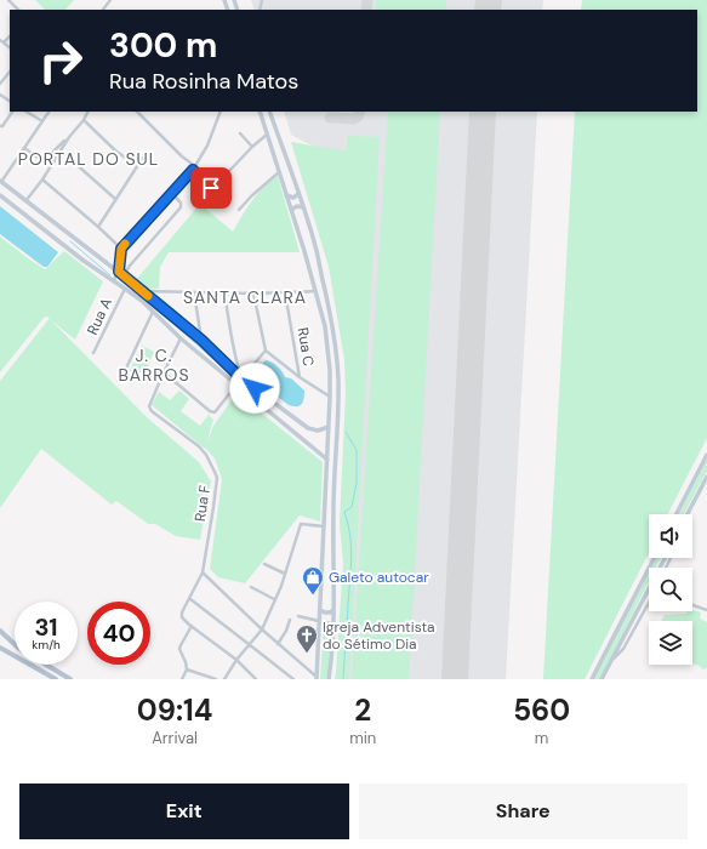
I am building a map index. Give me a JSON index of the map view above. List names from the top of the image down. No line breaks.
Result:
{"streets":{"street":["Rua A","Rua C","Rua F"]},"districts":["PORTAL DO SUL","SANTA CLARA","J. C. BARROS"],"places":{"shop":["Galeto autocar"],"church":["Igreja Adventista do Sétimo Dia"]},"page":{"turn":["300 m","Rua Rosinha Matos"],"speed":"31 km/h","limit":"40","eta":["09:14","Arrival","2","min","560","m"],"buttons":["Exit","Share"]}}
